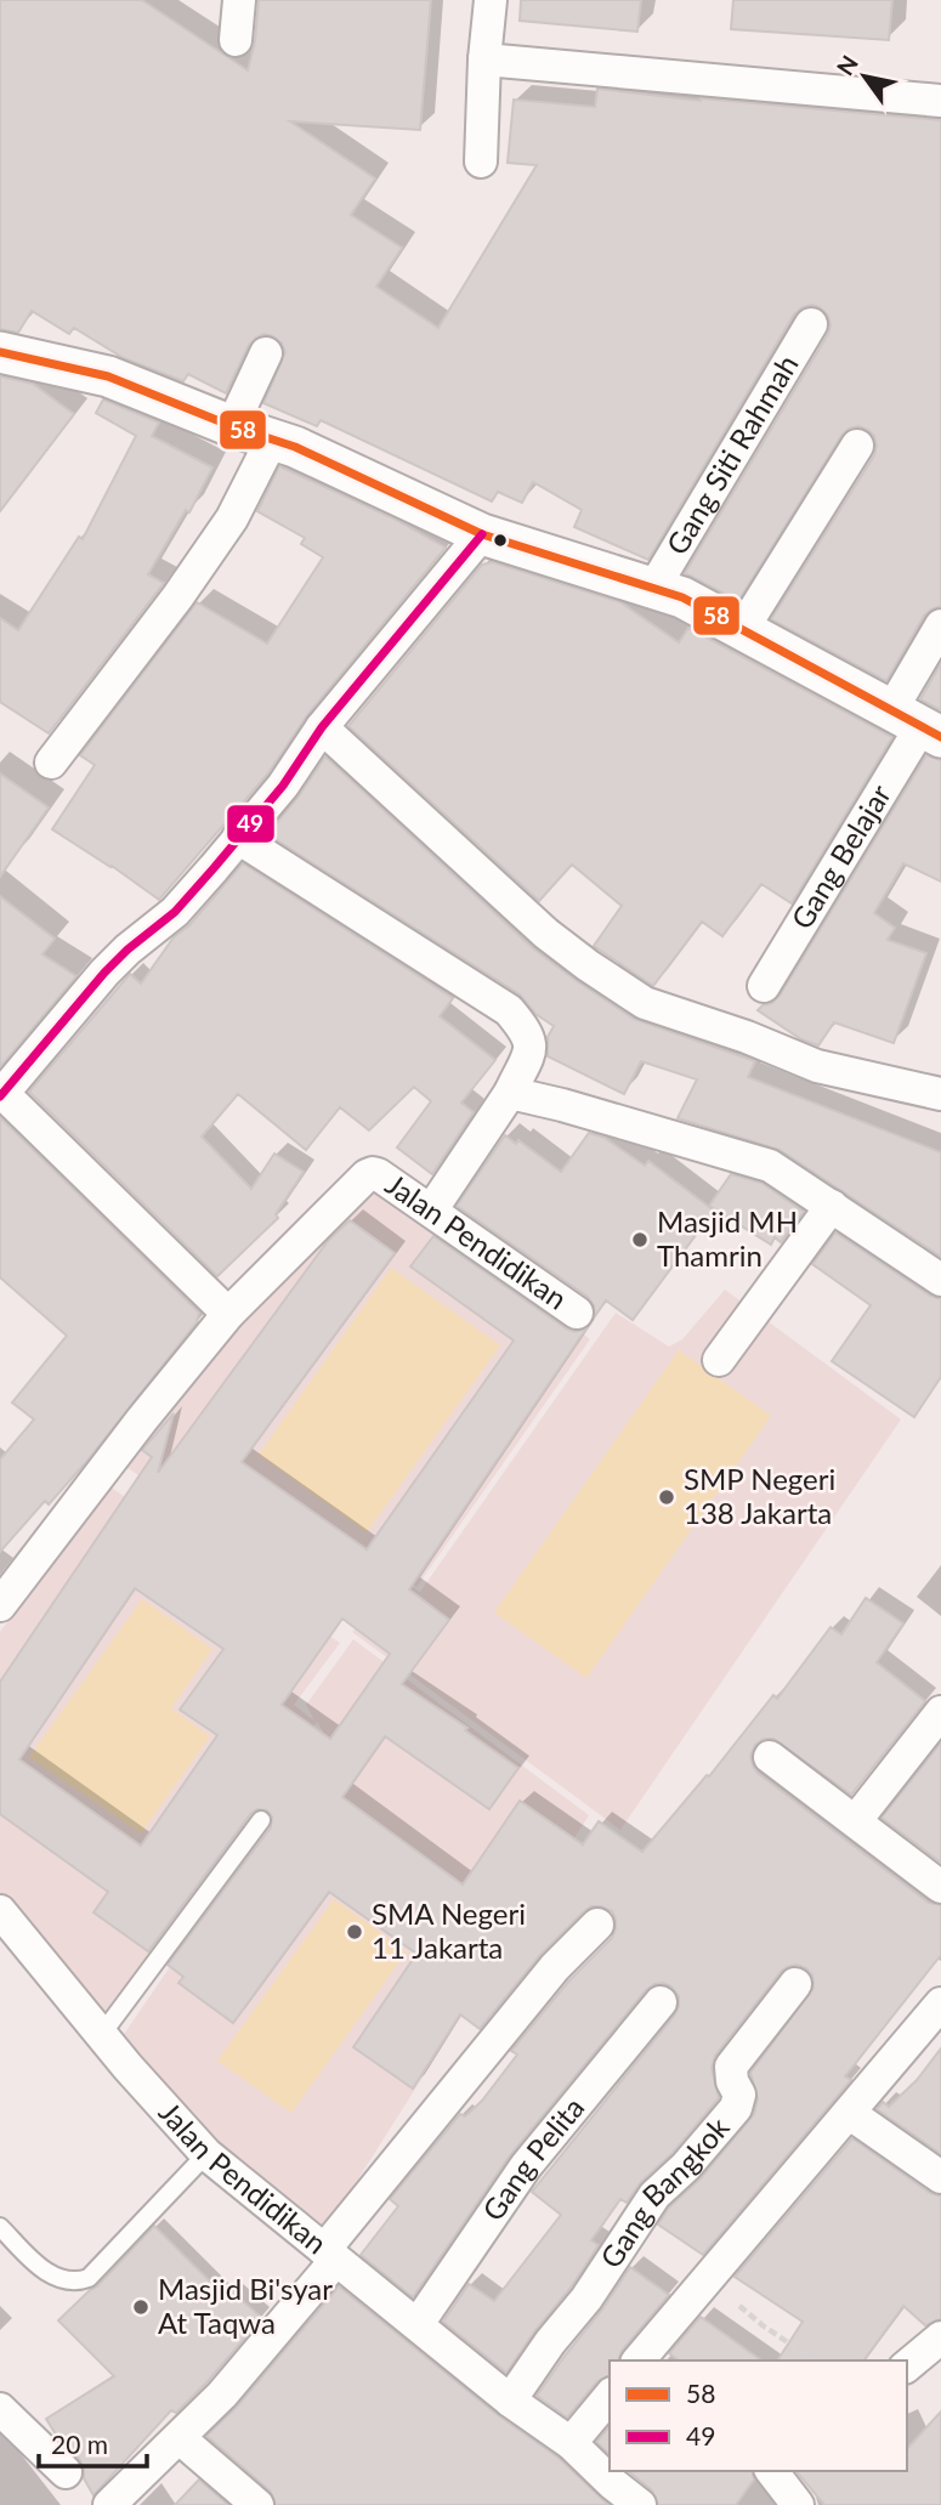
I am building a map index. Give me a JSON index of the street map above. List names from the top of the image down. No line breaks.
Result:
{"streets":{"street":["Gang Siti Rahmah","Gang Belajar","Jalan Pendidikan","Gang Pelita","Gang Bangkok"]},"crossings":[["Jalan Pendidikan","Gang Pelita"],["Jalan Pendidikan","Gang Bangkok"]],"places":["Masjid MH Thamrin","SMP Negeri 138 Jakarta","SMA Negeri 11 Jakarta","Masjid Bi'syar At Taqwa"],"lines":["transit line 58","transit line 49"],"legend":["58","49"],"scale_bar":"20 m","north":"top left"}
